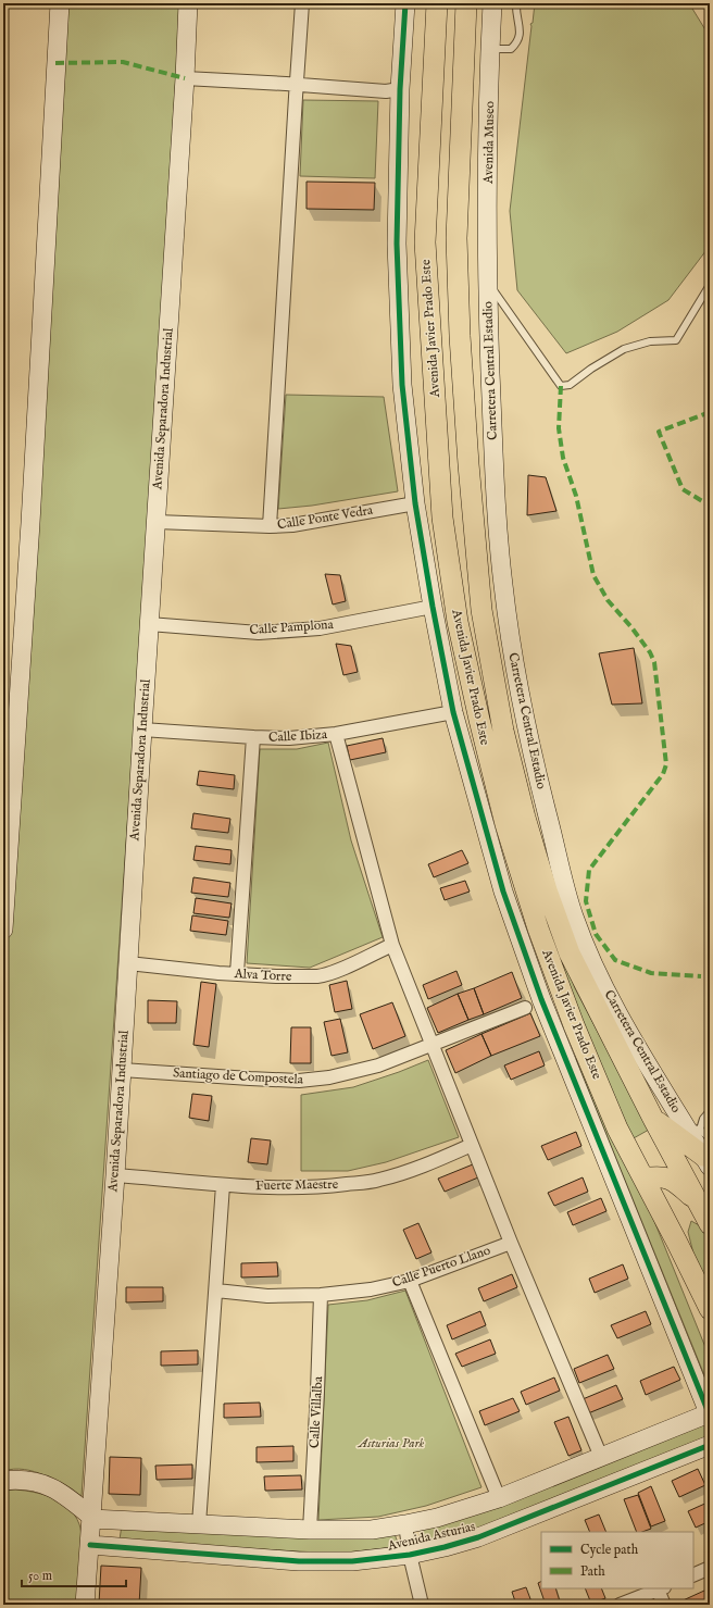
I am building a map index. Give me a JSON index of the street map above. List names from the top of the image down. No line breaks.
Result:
{"streets":{"main road":["Avenida Javier Prado Este"],"street":["Avenida Museo","Carretera Central Estadio","Avenida Separadora Industrial","Calle Ponte Vedra","Calle Pamplona","Calle Ibiza","Alva Torre","Santiago de Compostela","Fuerte Maestre","Calle Puerto Llano","Calle Villalba","Avenida Asturias"]},"crossings":[["Avenida Museo","Carretera Central Estadio"],["Avenida Separadora Industrial","Calle Ponte Vedra"],["Avenida Separadora Industrial","Calle Pamplona"],["Avenida Separadora Industrial","Calle Ibiza"],["Avenida Separadora Industrial","Alva Torre"],["Avenida Separadora Industrial","Santiago de Compostela"],["Avenida Separadora Industrial","Fuerte Maestre"],["Avenida Separadora Industrial","Avenida Asturias"],["Calle Puerto Llano","Calle Villalba"],["Calle Villalba","Avenida Asturias"]],"parks":["Asturias Park"],"legend":["Cycle path","Path"],"scale_bar":"50 m"}
